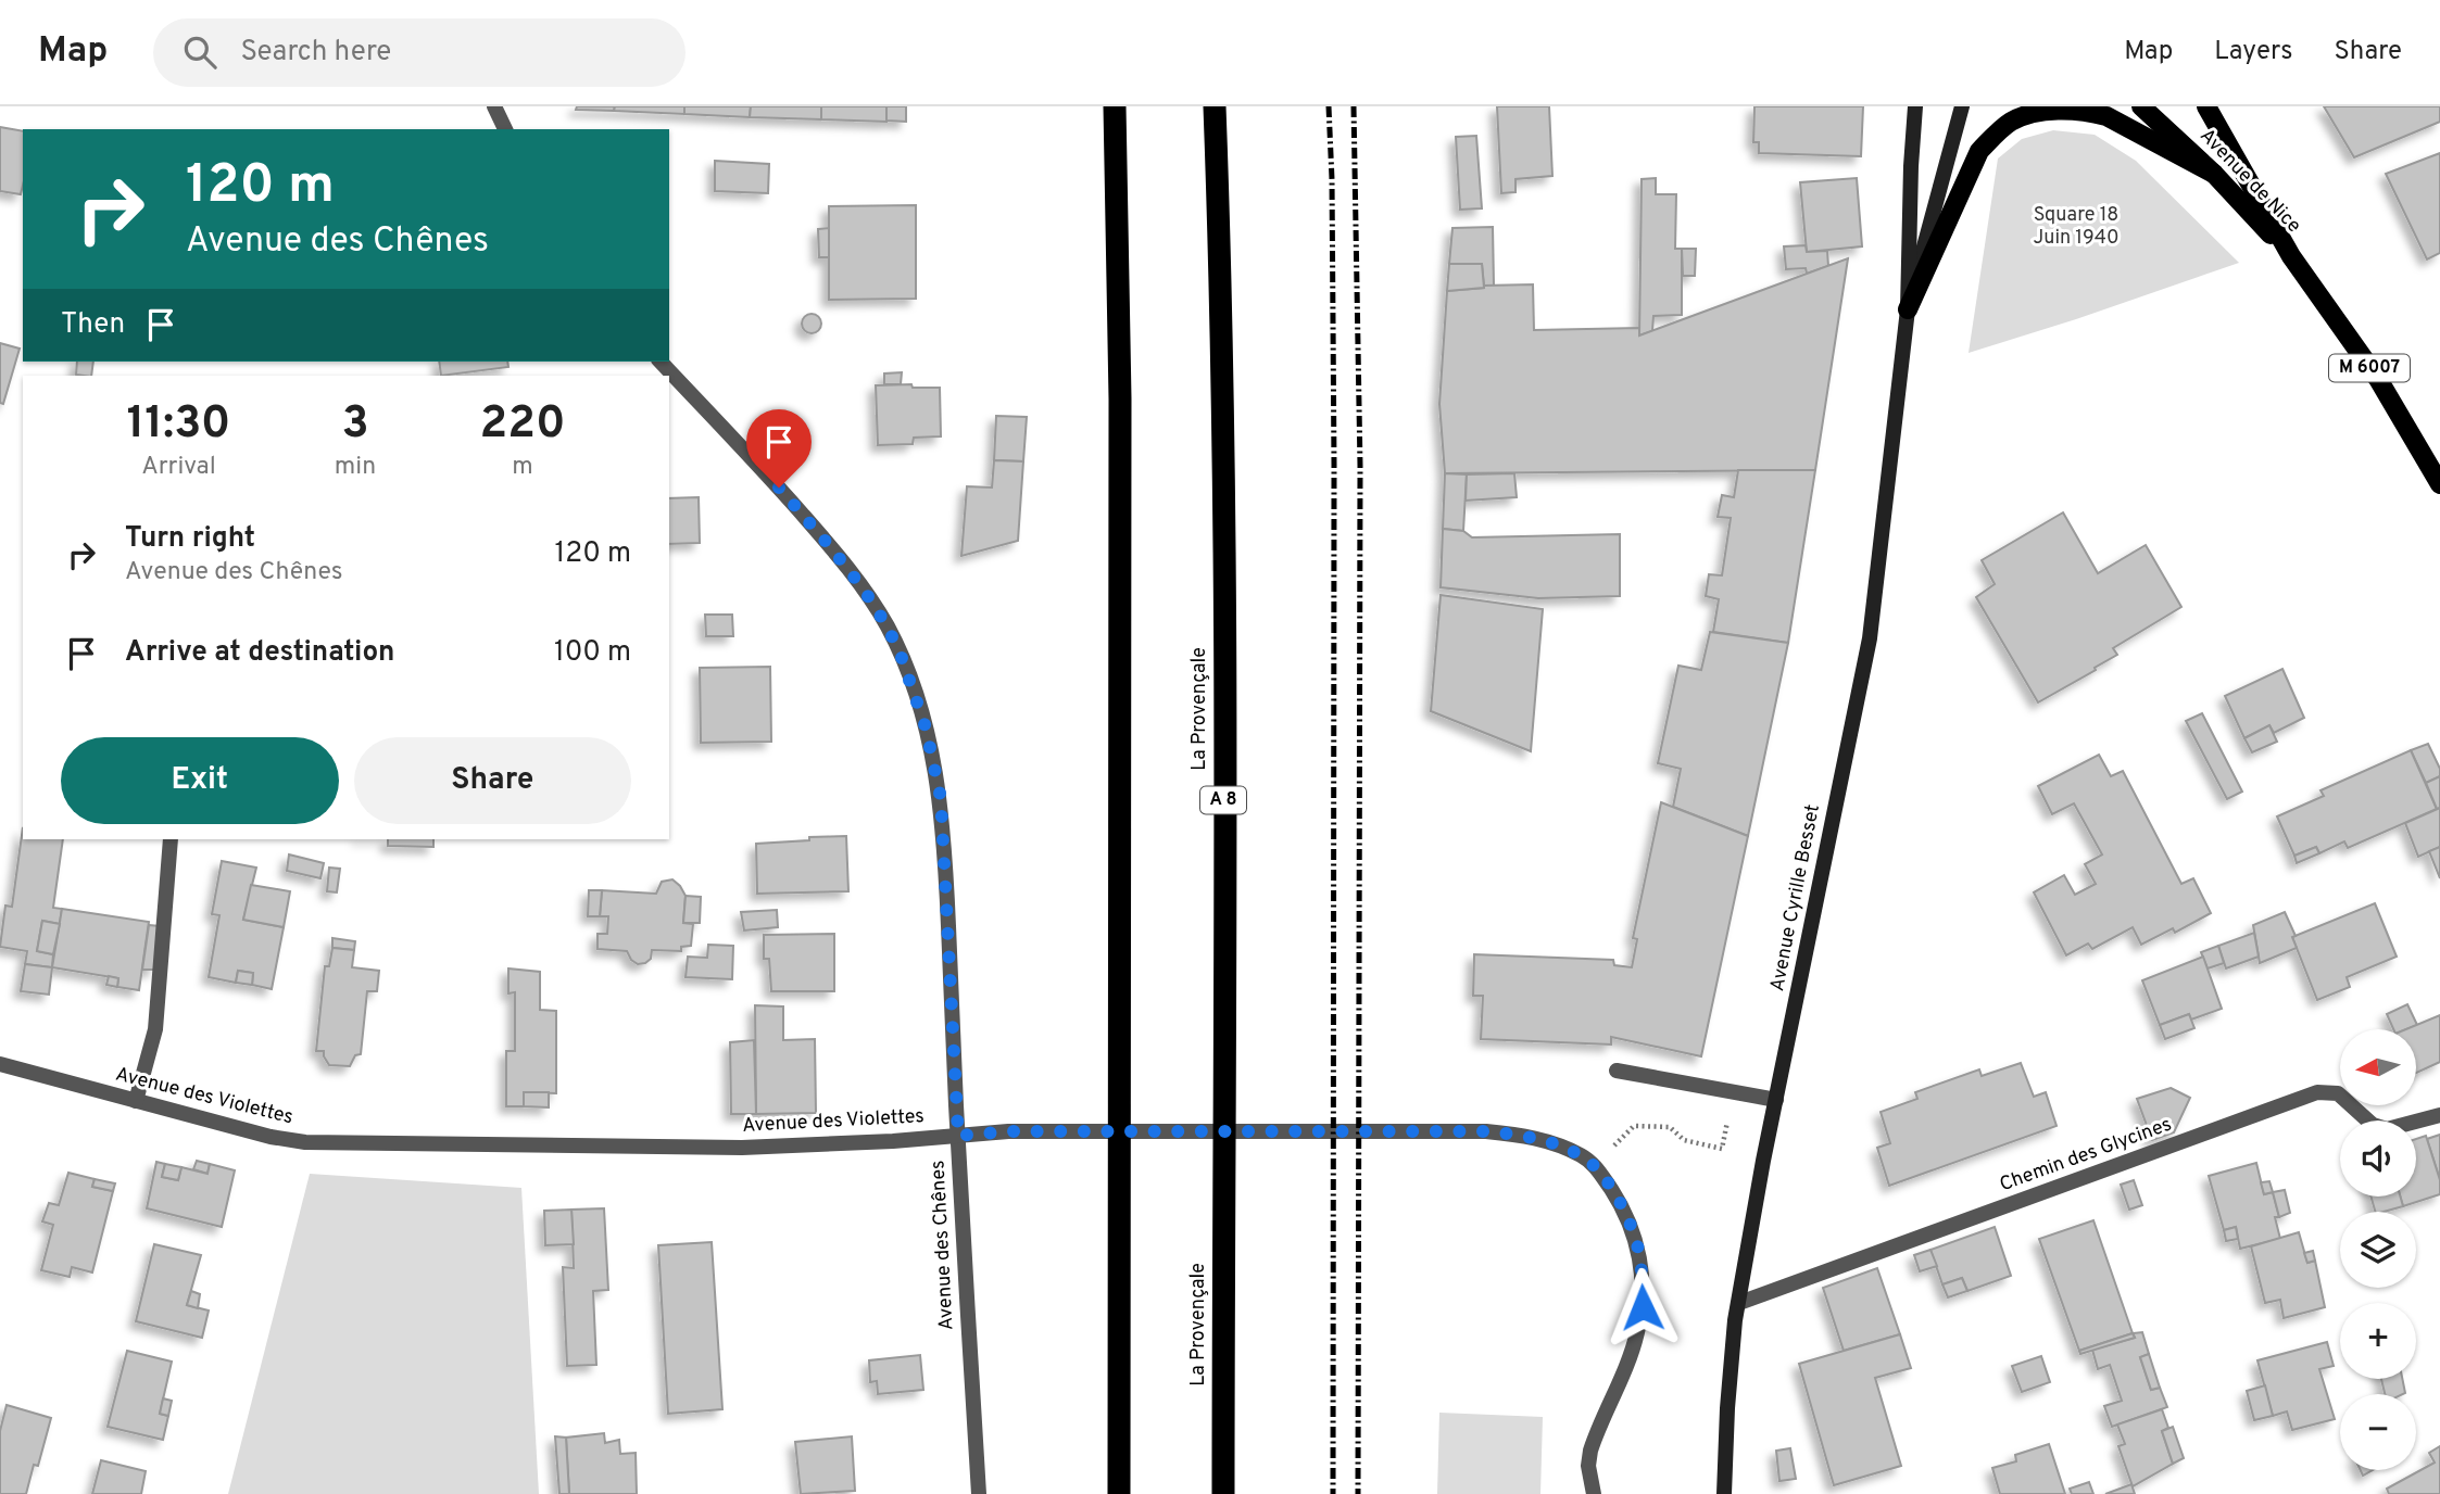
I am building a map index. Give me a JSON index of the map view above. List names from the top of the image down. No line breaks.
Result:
{"streets":{"highway":["La Provençale","A 8"],"main road":["Avenue de Nice","M 6007","Avenue Cyrille Besset"],"street":["Avenue des Violettes","Chemin des Glycines","Avenue des Chênes"]},"crossings":[["Avenue Cyrille Besset","Chemin des Glycines"],["Avenue des Violettes","Avenue des Chênes"]],"parks":["Square 18 Juin 1940"],"north":"left","page":{"header":"Map","search":"Search here","nav":["Map","Layers","Share"],"turn":["120 m","Avenue des Chênes"],"then":"Then","eta":["11:30","Arrival","3","min","220","m"],"list":[{"name":"Turn right","note":"Avenue des Chênes","value":"120 m"},{"name":"Arrive at destination","value":"100 m"}],"buttons":["Exit","Share"],"map_buttons":["+","−"]}}
